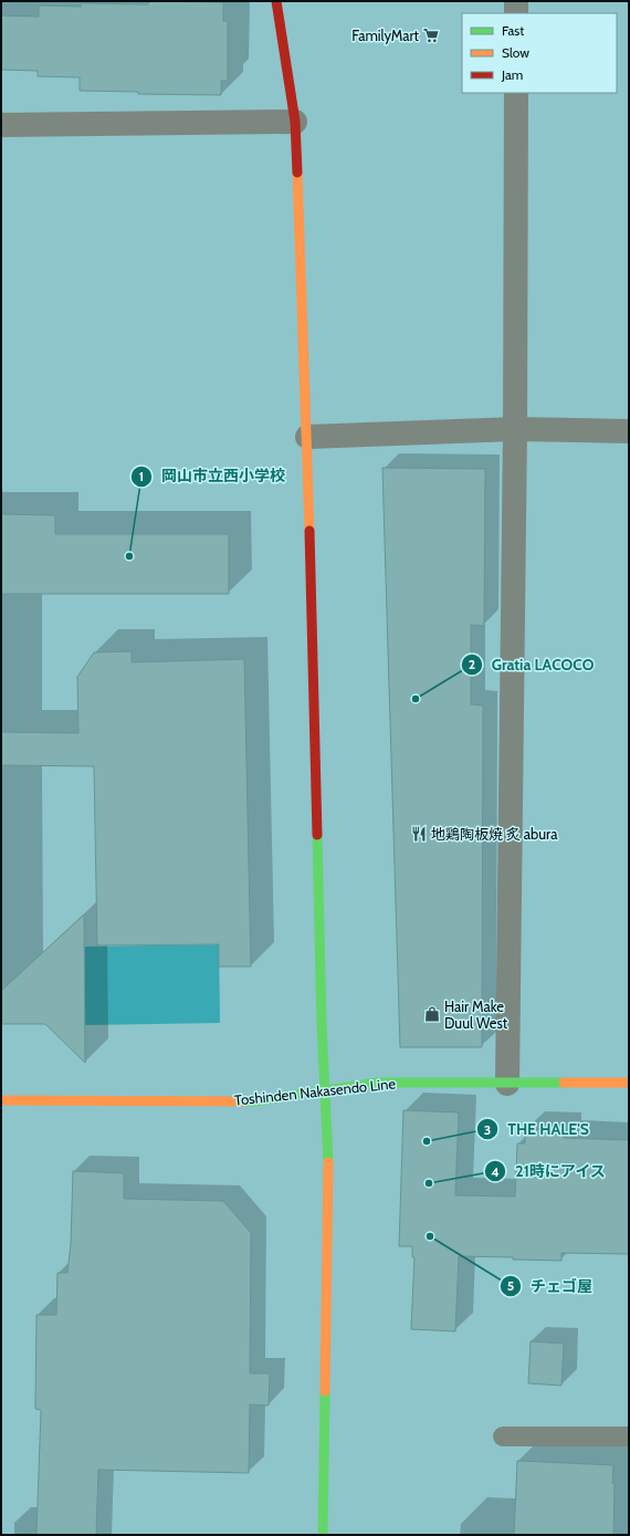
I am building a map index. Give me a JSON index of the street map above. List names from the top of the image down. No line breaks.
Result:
{"streets":{"street":["Toshinden Nakasendo Line"]},"places":{"supermarket":["FamilyMart"],"other":["岡山市立西小学校","Gratia LACOCO","THE HALE'S","21時にアイス","チェゴ屋"],"restaurant":["地鶏陶板焼 炙 abura"],"shop":["Hair Make Duul West"]},"legend":["Fast","Slow","Jam"]}
